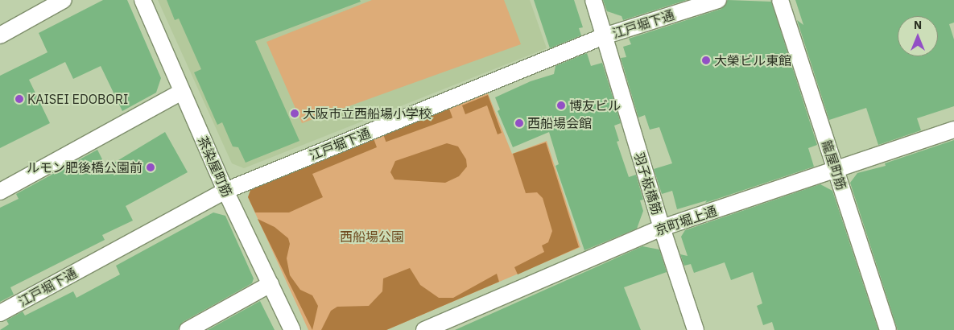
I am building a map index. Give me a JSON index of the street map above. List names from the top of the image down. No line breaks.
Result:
{"streets":{"street":["江戸堀下通","籠屋町筋","茶染屋町筋","羽子板橋筋","京町堀上通"]},"crossings":[["江戸堀下通","茶染屋町筋"],["江戸堀下通","羽子板橋筋"],["籠屋町筋","京町堀上通"],["羽子板橋筋","京町堀上通"]],"parks":["西船場公園"],"places":["大榮ビル東館","KAISEI EDOBORI","博友ビル","大阪市立西船場小学校","西船場会館","ルモン肥後橋公園前"],"north":"top"}
